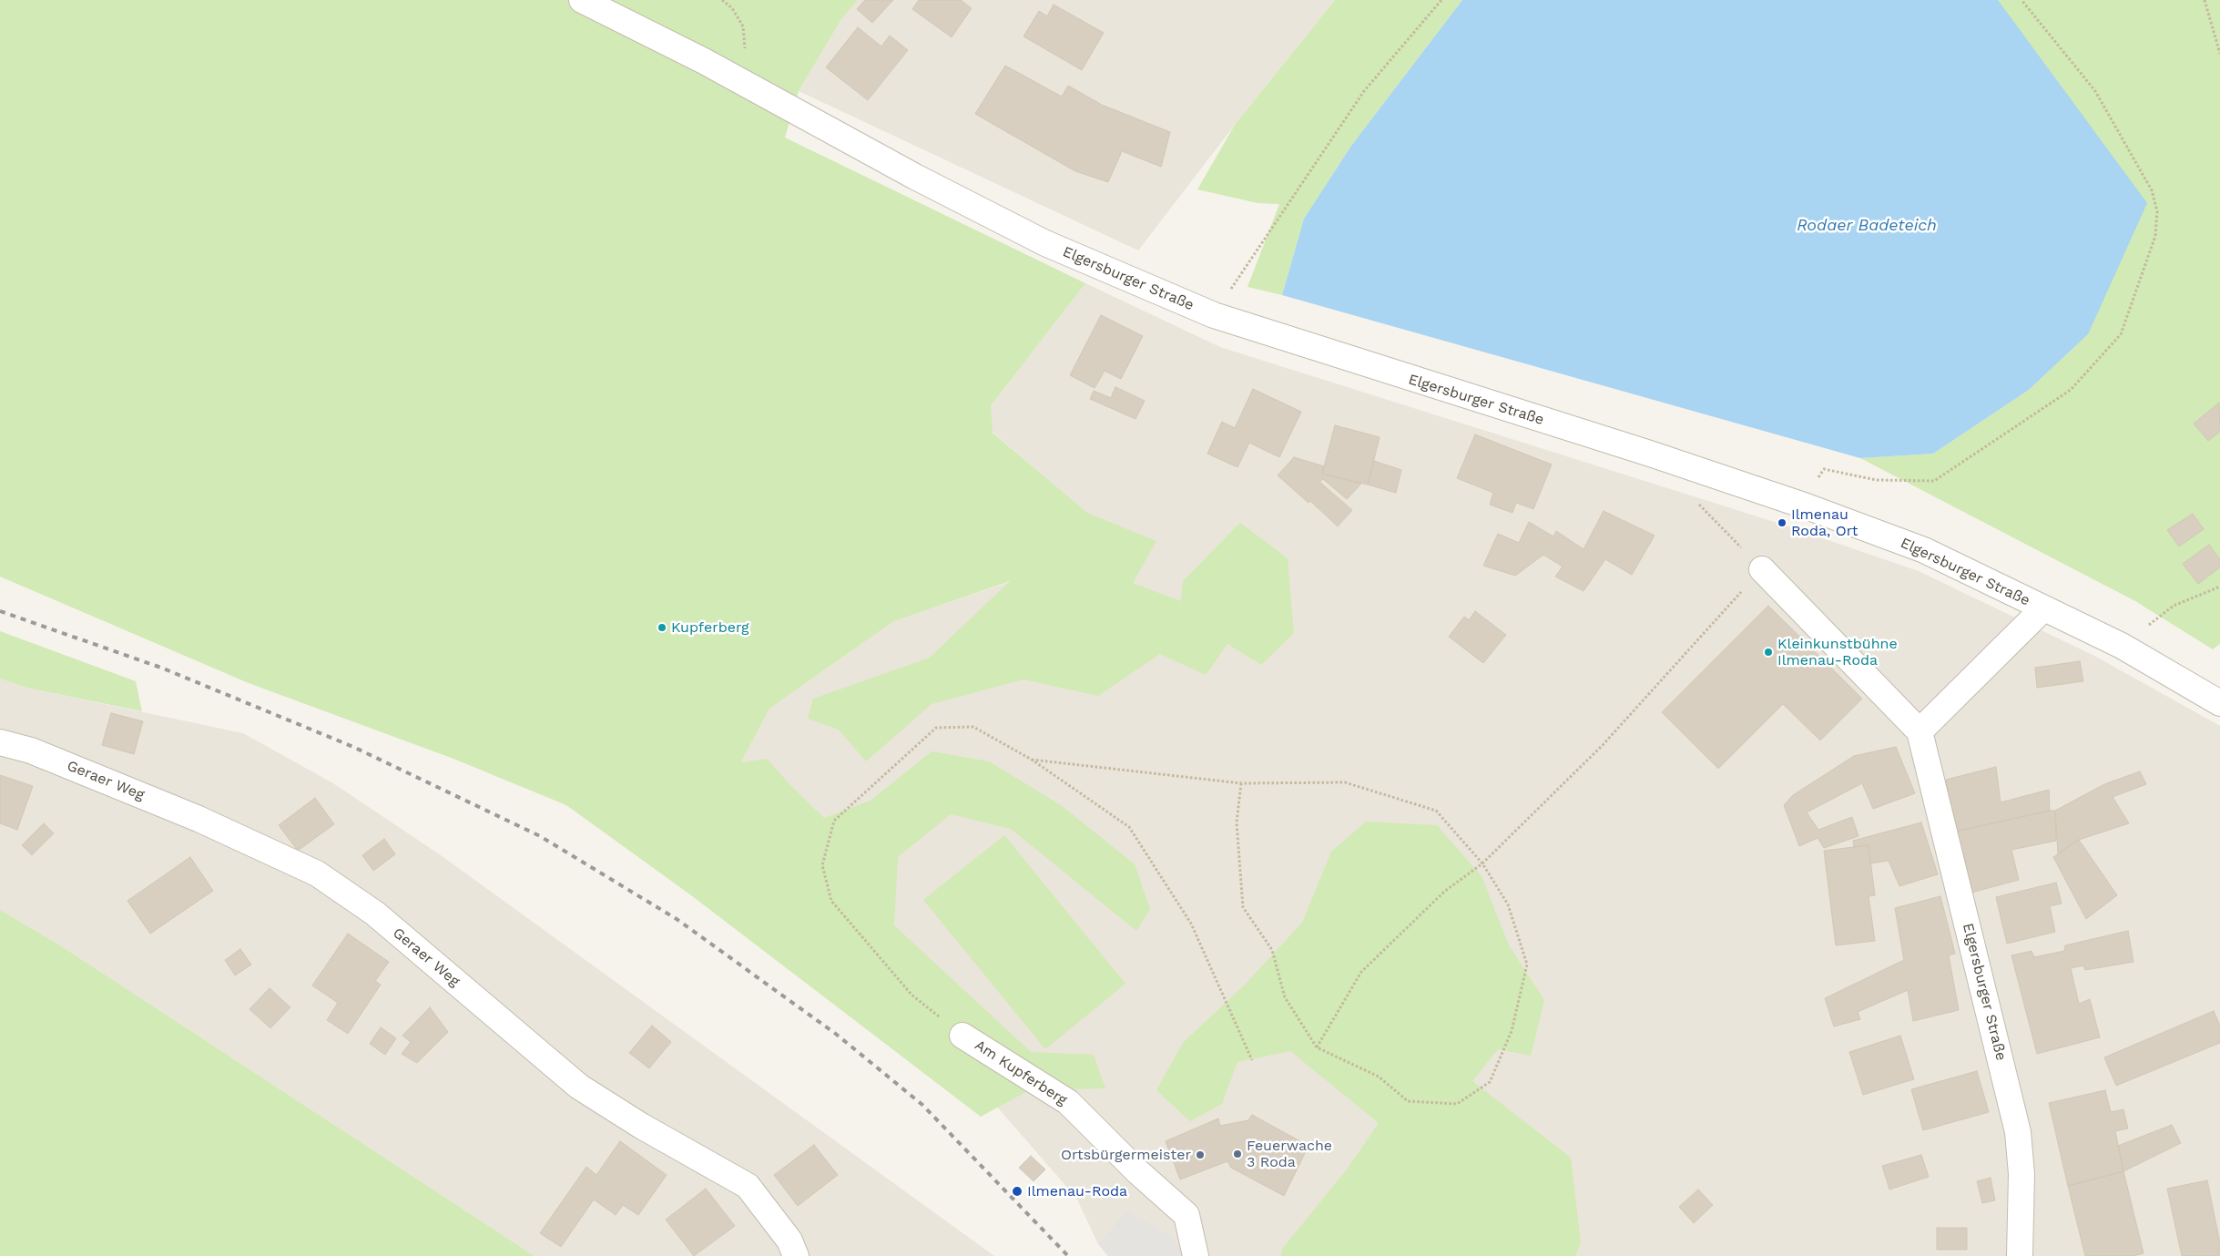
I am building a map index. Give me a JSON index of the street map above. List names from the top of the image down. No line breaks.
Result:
{"streets":{"street":["Elgersburger Straße","Geraer Weg","Am Kupferberg"]},"water":["Rodaer Badeteich"],"places":["Ilmenau Roda, Ort","Kupferberg","Kleinkunstbühne Ilmenau-Roda","Feuerwache 3 Roda","Ortsbürgermeister","Ilmenau-Roda"]}
